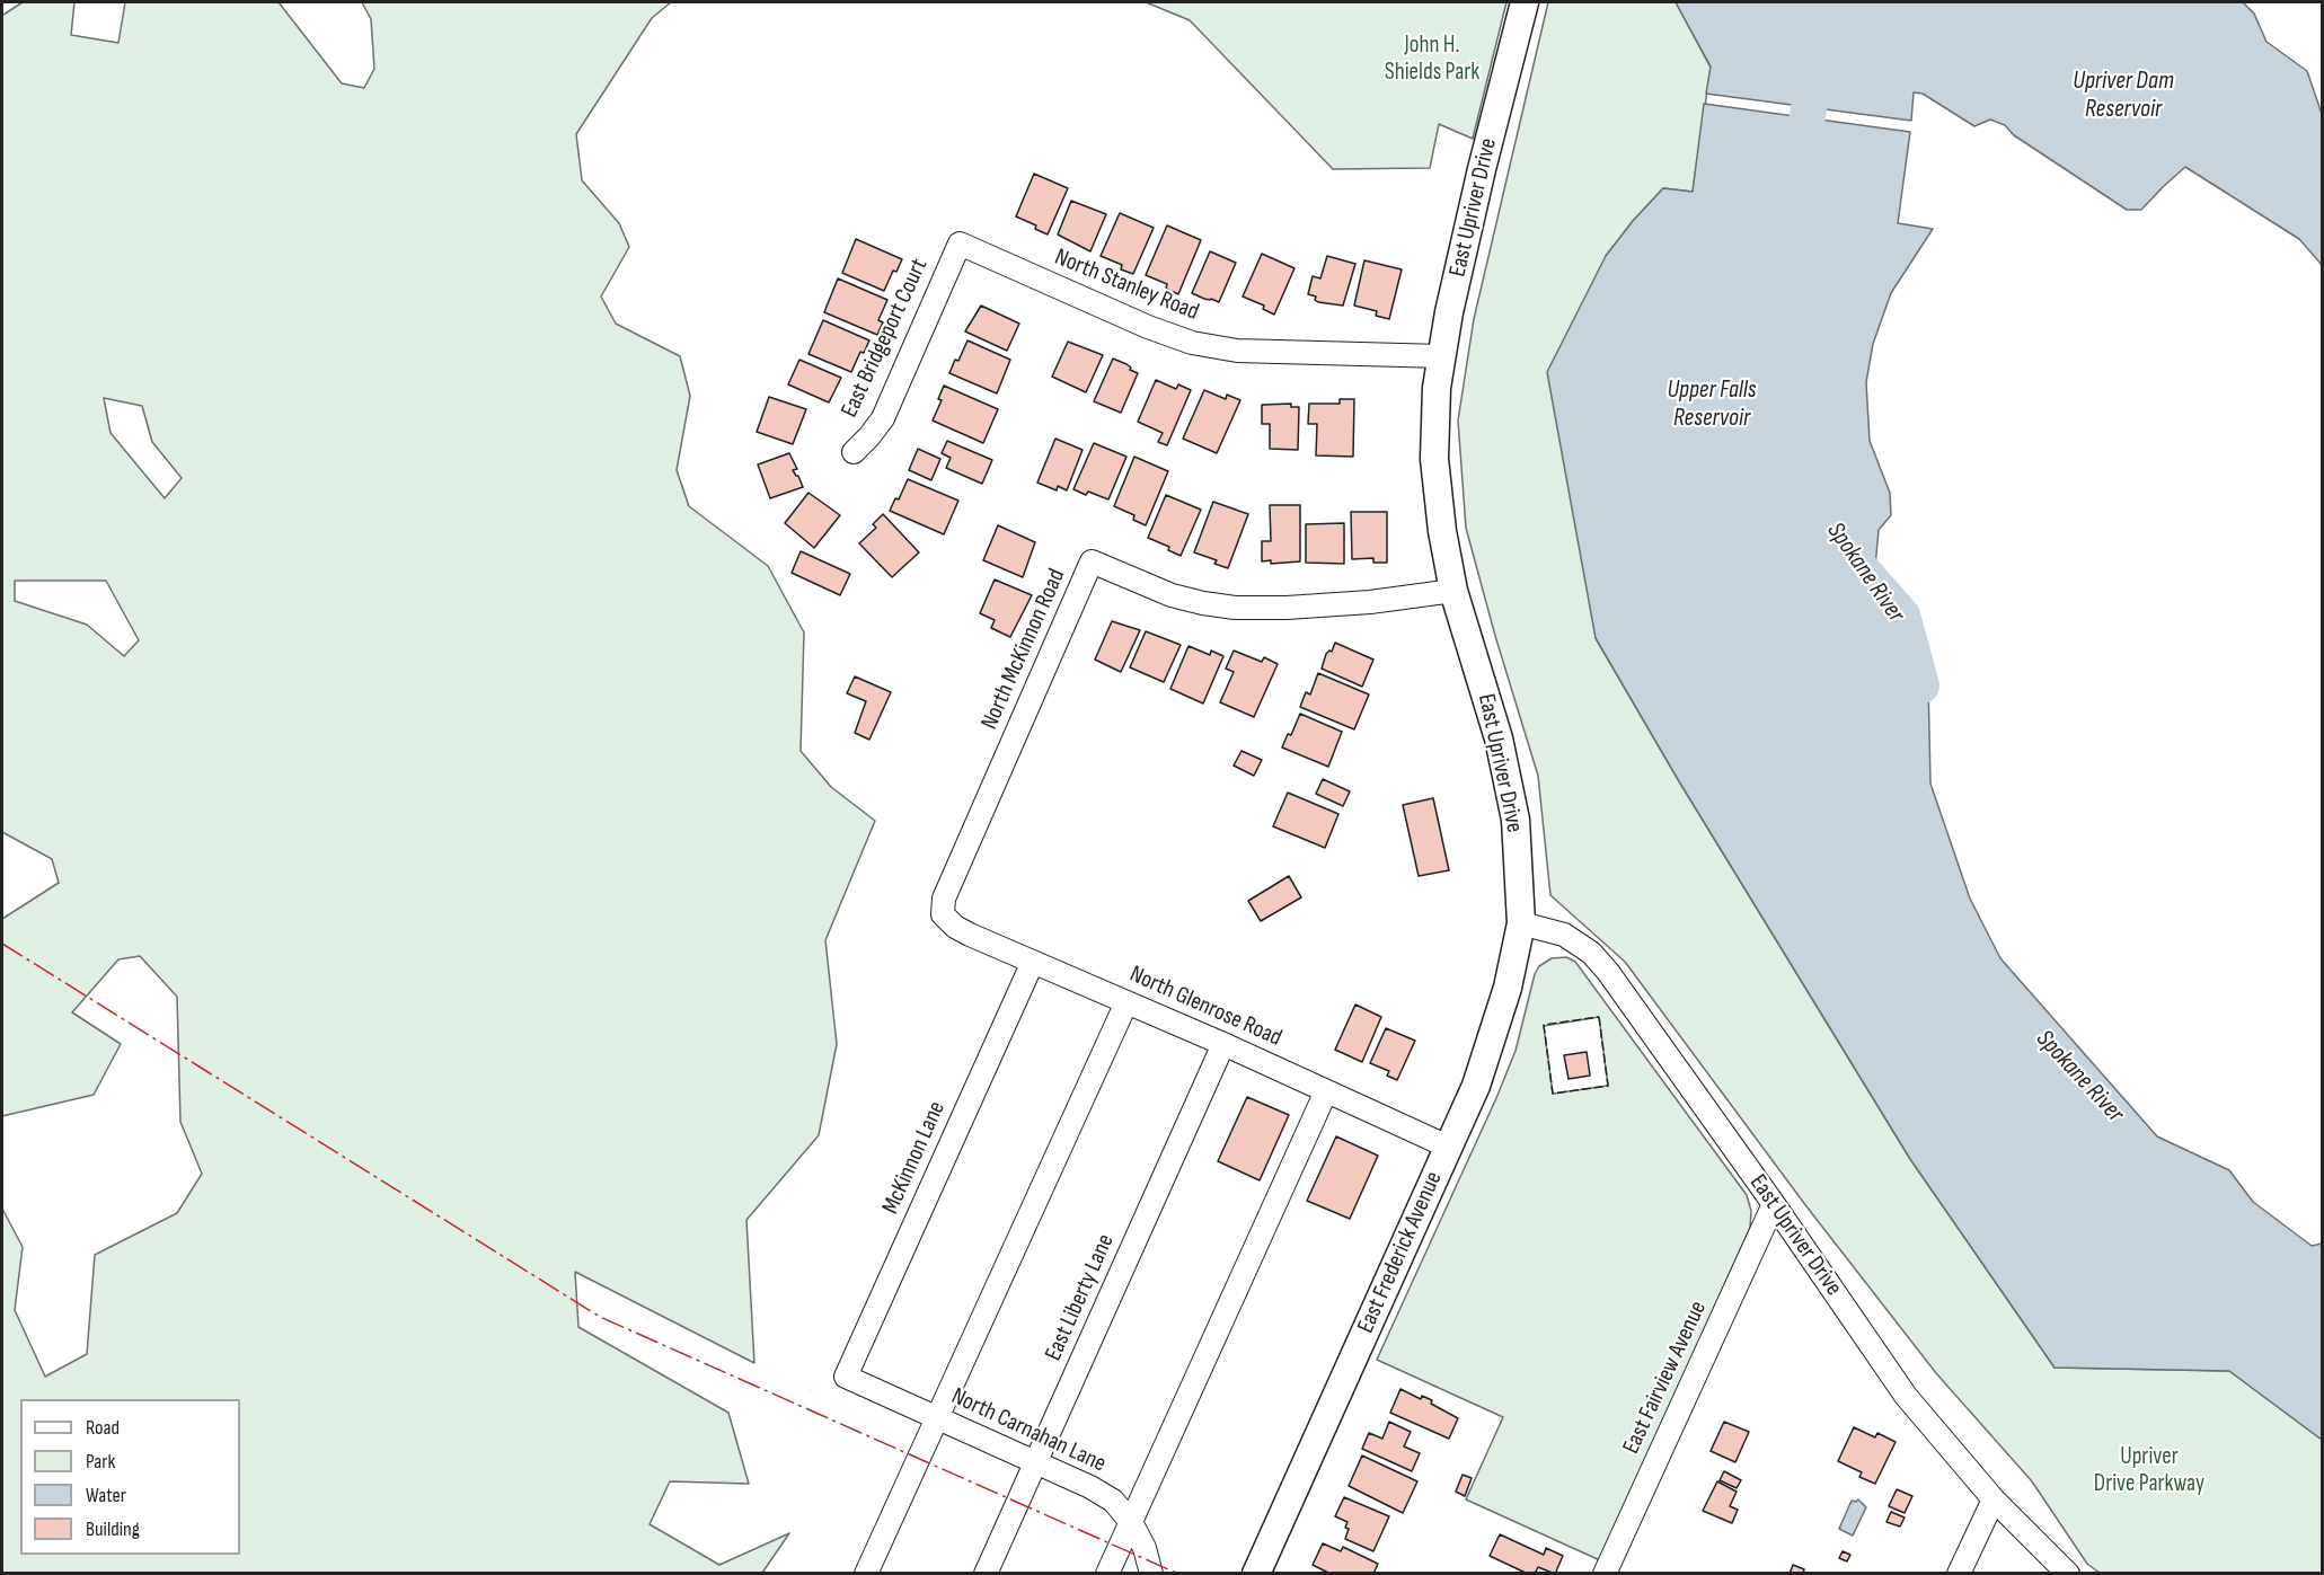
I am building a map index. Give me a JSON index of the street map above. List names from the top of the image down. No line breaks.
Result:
{"streets":{"main road":["East Upriver Drive","East Frederick Avenue"],"street":["North Stanley Road","East Bridgeport Court","North McKinnon Road","North Glenrose Road","McKinnon Lane","East Liberty Lane","East Fairview Avenue","North Carnahan Lane"]},"crossings":[["East Upriver Drive","North Stanley Road"],["East Upriver Drive","North McKinnon Road"],["East Upriver Drive","East Frederick Avenue"],["East Upriver Drive","East Fairview Avenue"],["North Stanley Road","East Bridgeport Court"],["North McKinnon Road","North Glenrose Road"],["North Glenrose Road","McKinnon Lane"],["North Glenrose Road","East Frederick Avenue"],["North Glenrose Road","East Liberty Lane"],["McKinnon Lane","North Carnahan Lane"],["East Liberty Lane","North Carnahan Lane"]],"water":["Upriver Dam Reservoir","Upper Falls Reservoir","Spokane River"],"parks":["John H. Shields Park","Upriver Drive Parkway"],"legend":["Road","Park","Water","Building"]}
